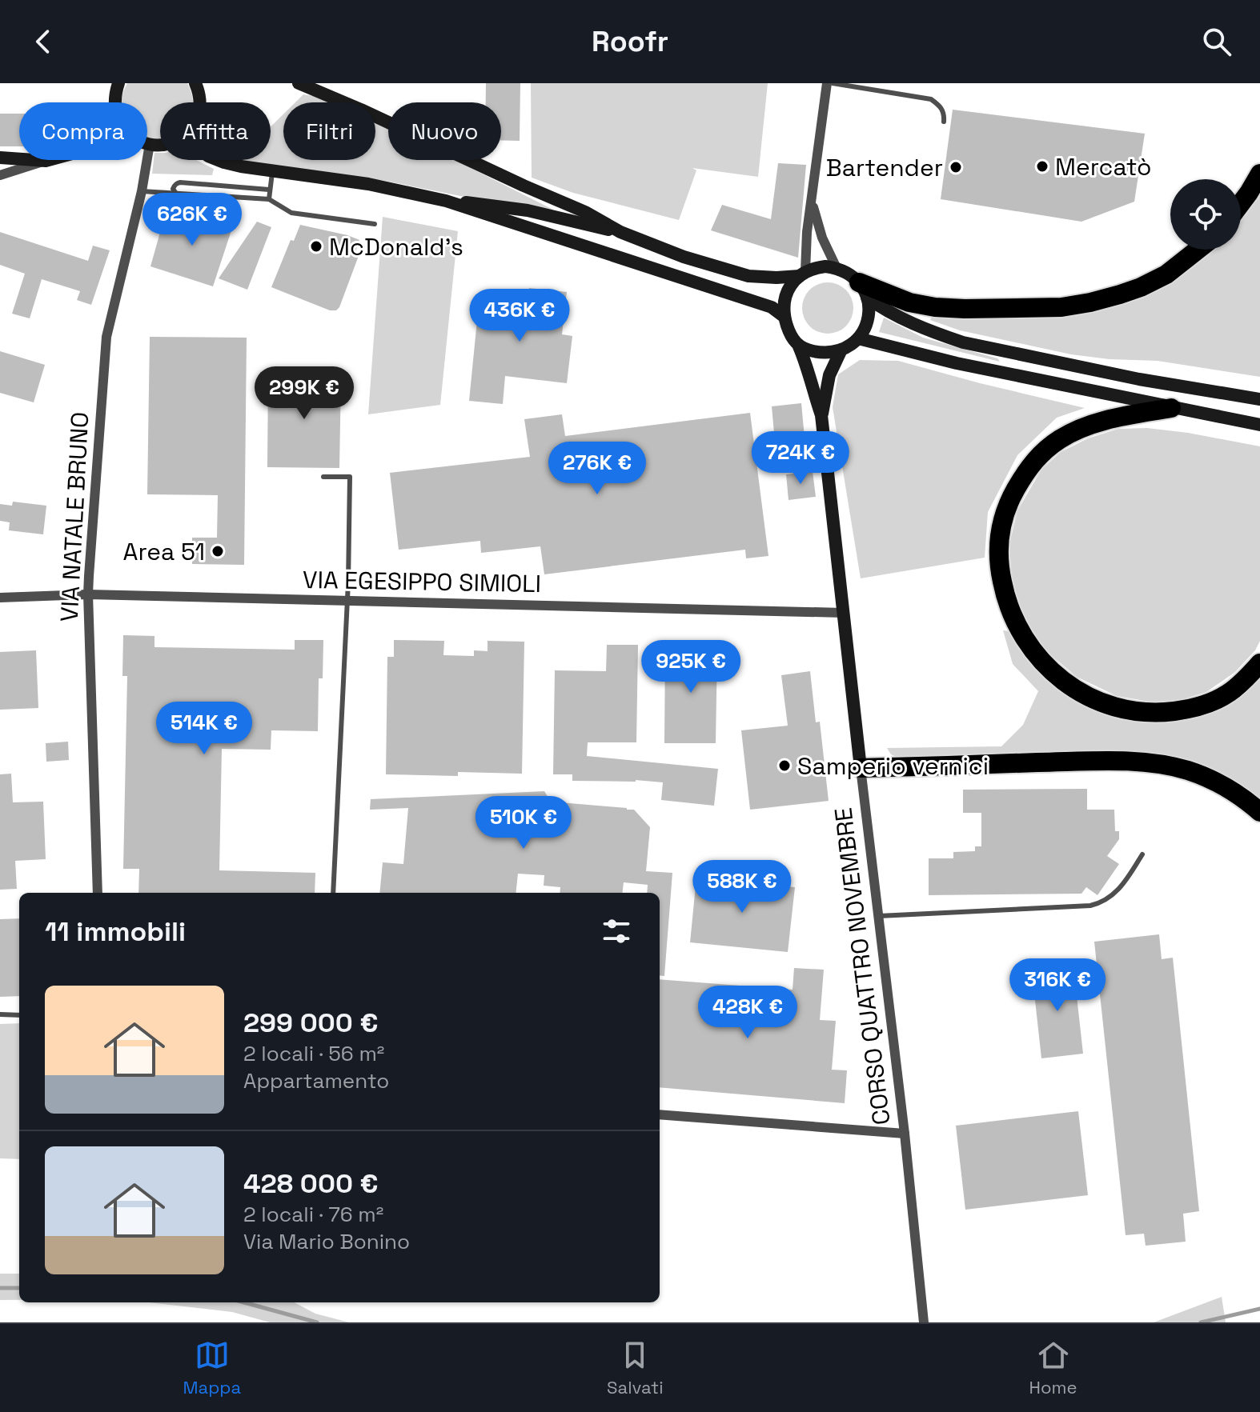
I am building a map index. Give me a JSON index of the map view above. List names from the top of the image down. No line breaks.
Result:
{"streets":{"main road":["CORSO QUATTRO NOVEMBRE"],"street":["VIA NATALE BRUNO","VIA EGESIPPO SIMIOLI"]},"crossings":[["VIA NATALE BRUNO","VIA EGESIPPO SIMIOLI"],["VIA EGESIPPO SIMIOLI","CORSO QUATTRO NOVEMBRE"]],"places":["Mercatò","Bartender","McDonald's","Area 51","Samperio vernici"],"page":{"header":"Roofr","chip":["Compra","Affitta","Filtri","Nuovo"],"price":["626K €","436K €","299K €","724K €","276K €","925K €","514K €","510K €","588K €","316K €","428K €"],"heading":"11 immobili","list":[{"name":"299 000 €","note":"2 locali · 56 m² · Appartamento"},{"name":"428 000 €","note":"2 locali · 76 m² · Via Mario Bonino"}],"tabs":["Mappa","Salvati","Home"]}}
